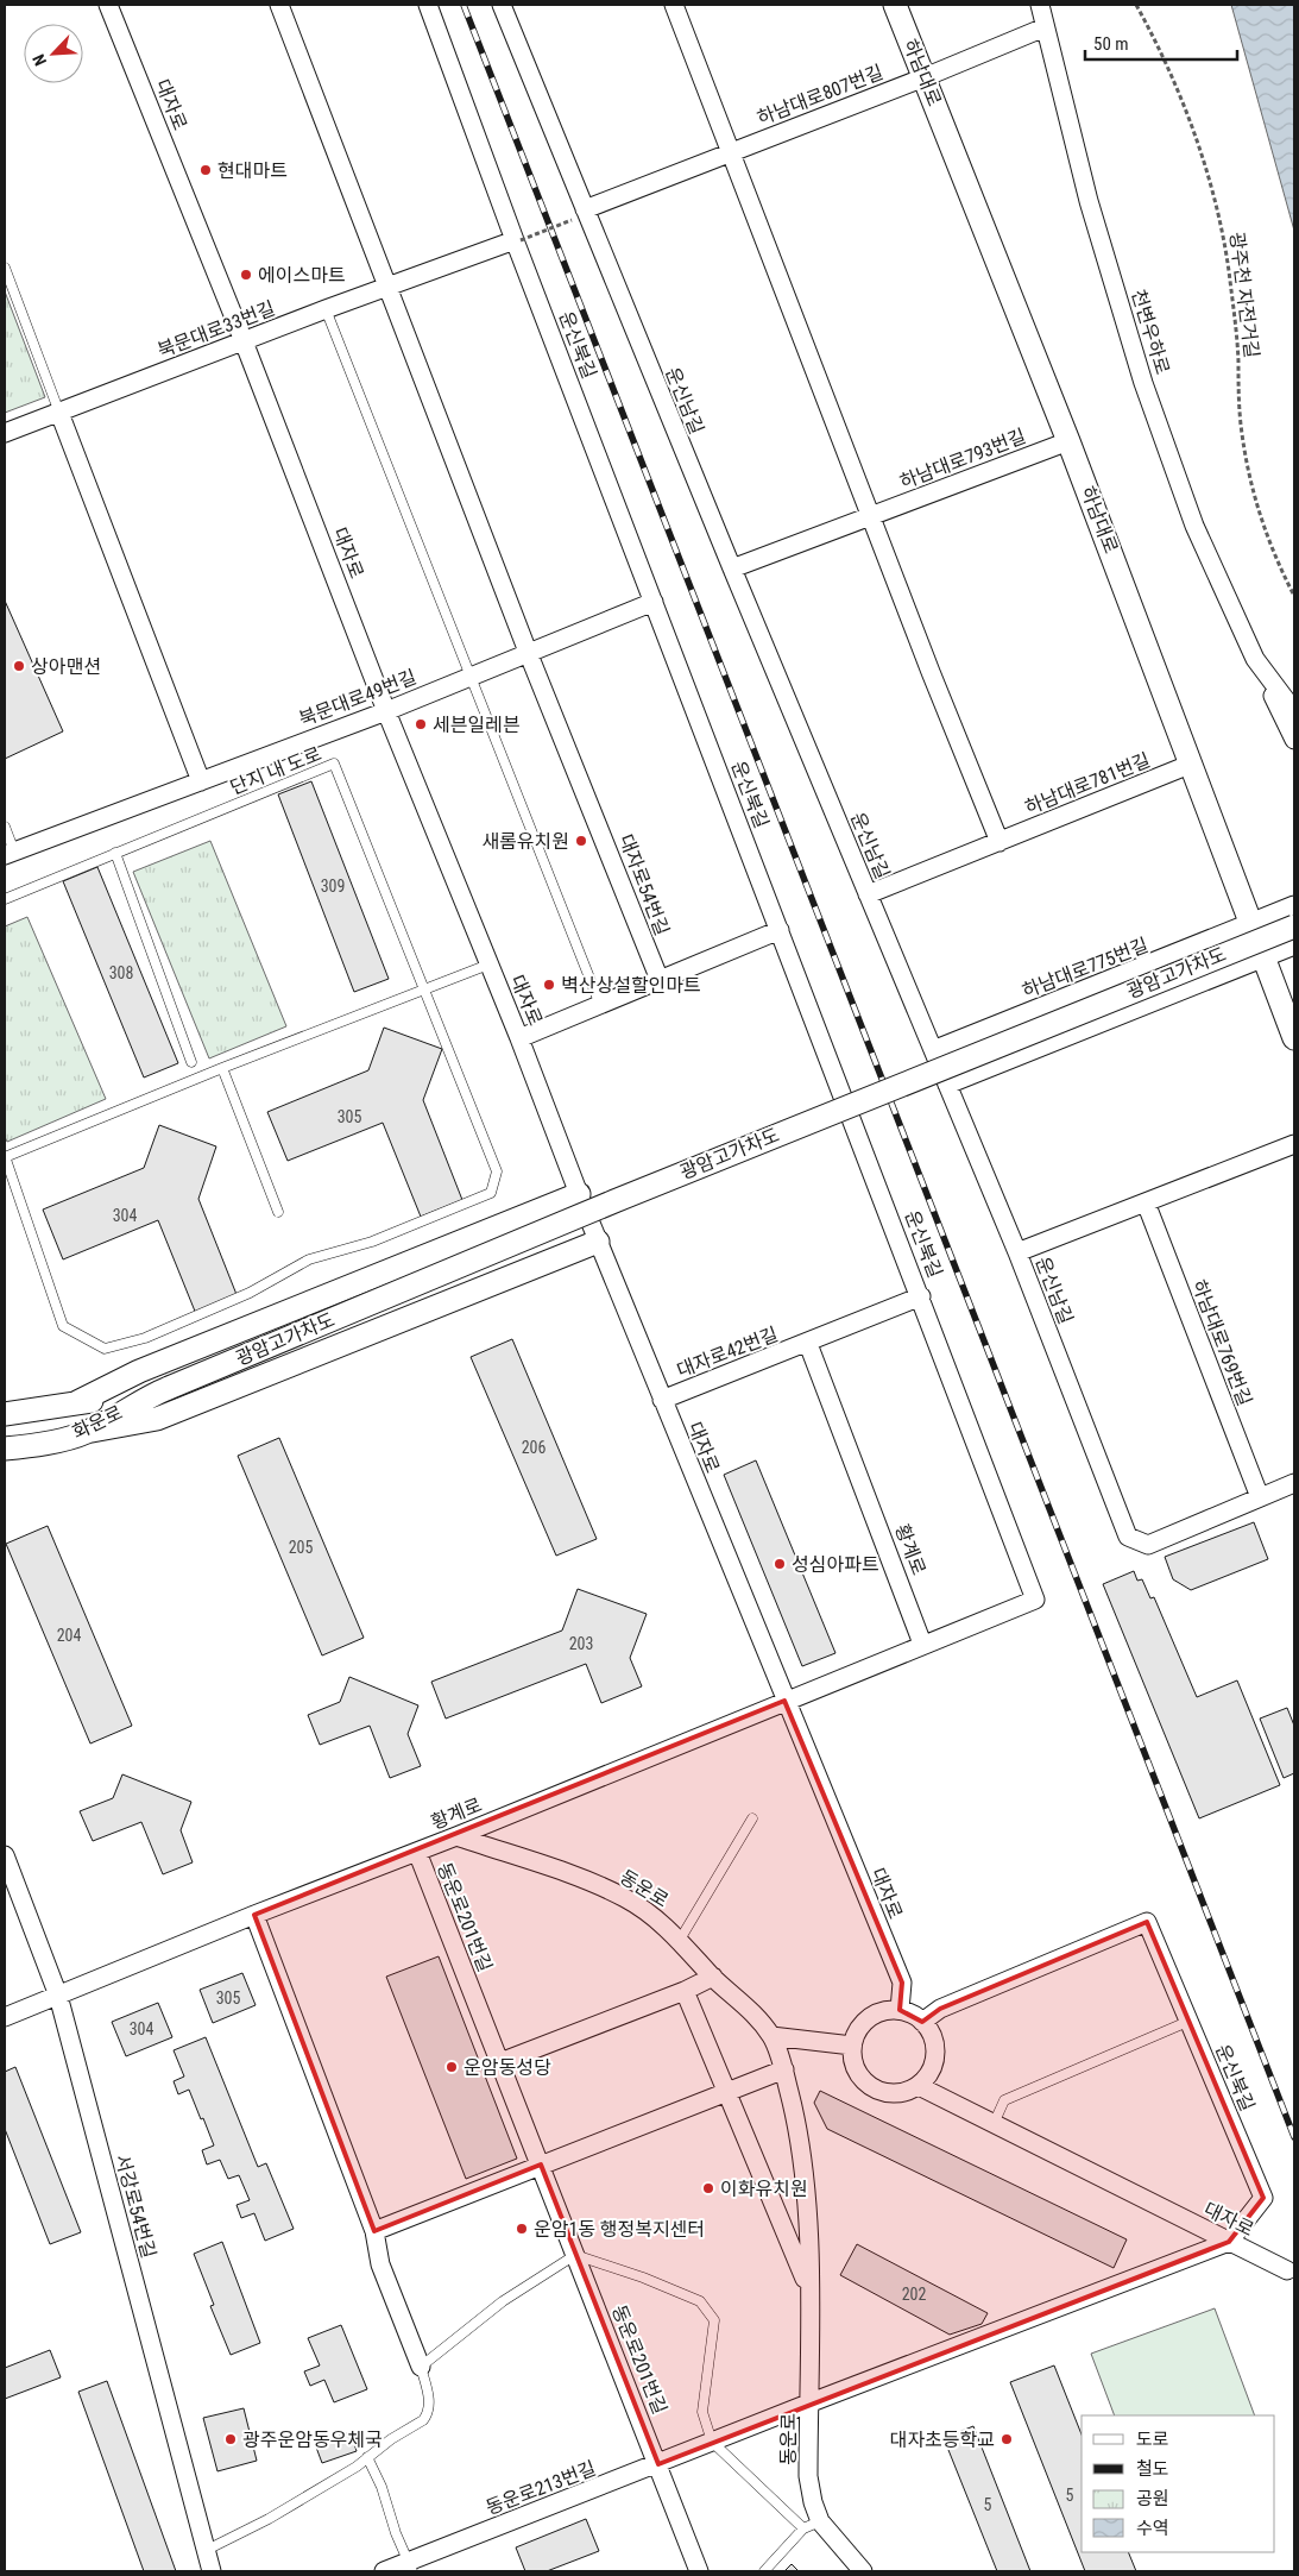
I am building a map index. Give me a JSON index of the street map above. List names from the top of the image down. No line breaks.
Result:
{"streets":{"street":["하남대로","하남대로807번길","대자로","북문대로33번길","천변우하로","운신북길","운신남길","하남대로793번길","북문대로49번길","하남대로781번길","대자로54번길","하남대로775번길","광암고가차도","하남대로769번길","대자로42번길","화운로","황계로","동운로","동운로201번길","서강로54번길","동운로213번길"],"lane":["단지 내 도로"],"path":["광주천 자전거길"]},"crossings":[["하남대로","하남대로807번길"],["하남대로","하남대로793번길"],["하남대로","하남대로781번길"],["하남대로","하남대로775번길"],["하남대로807번길","천변우하로"],["하남대로807번길","운신남길"],["대자로","북문대로33번길"],["대자로","운신북길"],["대자로","북문대로49번길"],["대자로","대자로42번길"],["대자로","황계로"],["대자로","동운로213번길"],["북문대로33번길","운신북길"],["운신북길","북문대로49번길"],["운신북길","대자로42번길"],["운신북길","황계로"],["운신북길","동운로213번길"],["운신남길","하남대로793번길"],["운신남길","하남대로781번길"],["운신남길","하남대로775번길"],["운신남길","하남대로769번길"],["북문대로49번길","대자로54번길"],["광암고가차도","화운로"],["대자로42번길","황계로"],["황계로","동운로"],["황계로","동운로201번길"],["황계로","서강로54번길"],["동운로","동운로213번길"],["동운로201번길","동운로213번길"]],"places":["현대마트","에이스마트","상아맨션","세븐일레븐","새롬유치원","벽산상설할인마트","성심아파트","운암동성당","이화유치원","운암1동 행정복지센터","광주운암동우체국","대자초등학교"],"house_numbers":["309","308","305","304","206","205","204","203","305","304","202","5","5"],"legend":["도로","철도","공원","수역"],"scale_bar":"50 m","north":"bottom left"}
